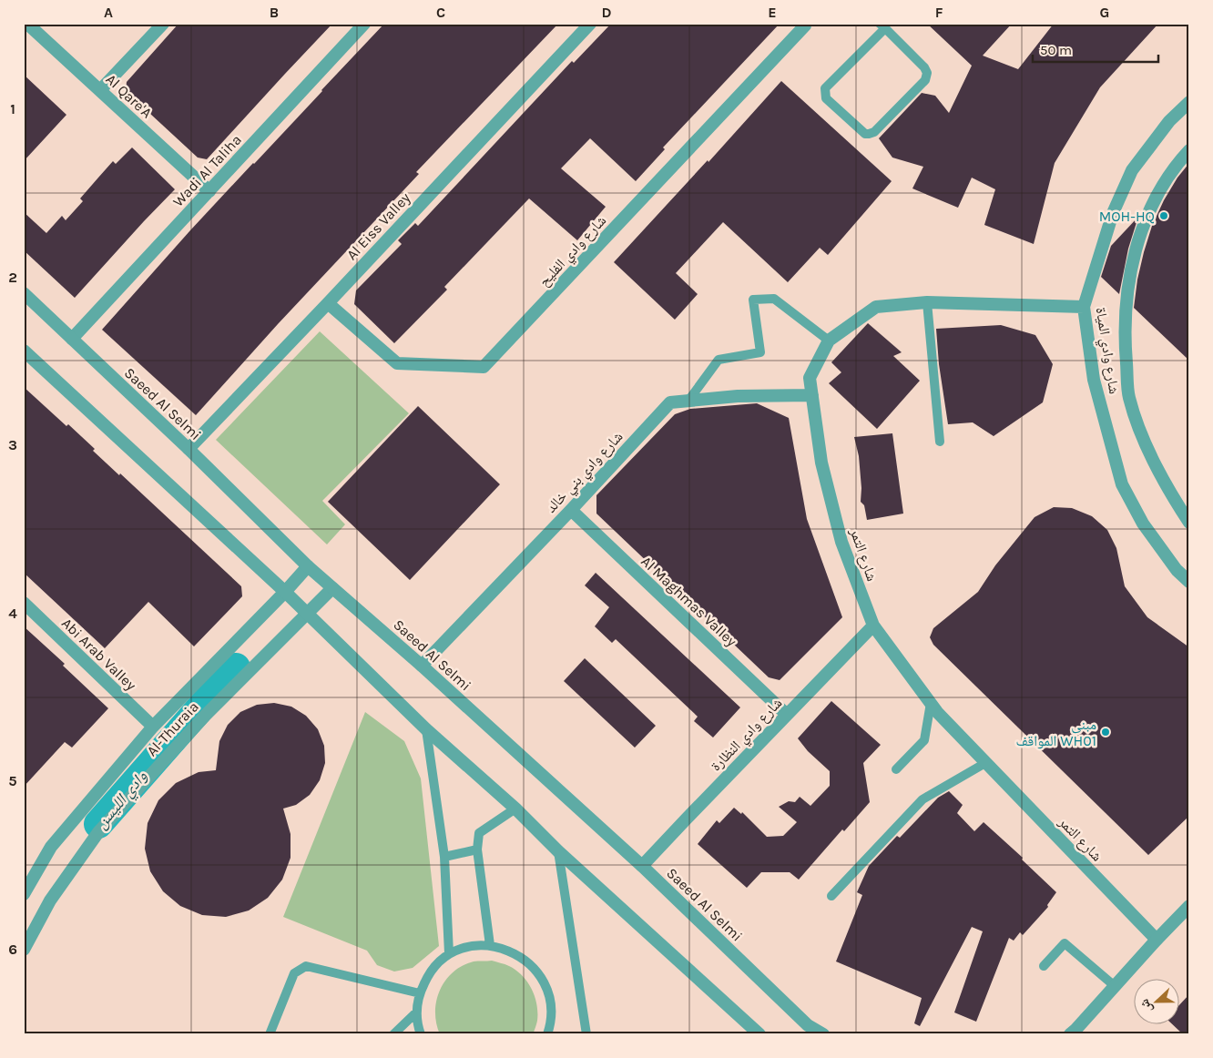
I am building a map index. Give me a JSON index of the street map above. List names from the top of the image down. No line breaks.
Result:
{"streets":{"street":["Al Qare'A","Wadi Al Taliha","Al Eiss Valley","شارع وادي الفليح","شارع وادي المياة","Saeed Al Selmi","شارع وادي بني خالد","شارع التمر","Al Maghmas Valley","Abi Arab Valley","Al-Thuraia","شارع وادي النظارة"]},"crossings":[["Al Qare'A","Wadi Al Taliha"],["Wadi Al Taliha","Saeed Al Selmi"],["Al Eiss Valley","شارع وادي الفليح"],["Al Eiss Valley","Saeed Al Selmi"],["شارع وادي المياة","شارع التمر"],["Saeed Al Selmi","شارع وادي بني خالد"],["Saeed Al Selmi","Al-Thuraia"],["Saeed Al Selmi","شارع وادي النظارة"],["شارع وادي بني خالد","شارع التمر"],["شارع وادي بني خالد","Al Maghmas Valley"],["شارع التمر","شارع وادي النظارة"],["Al Maghmas Valley","شارع وادي النظارة"],["Abi Arab Valley","Al-Thuraia"]],"water":["وادي الليسن"],"places":["MOH-HQ","مبنى المواقف WH01"],"scale_bar":"50 m","north":"left","grid":{"columns":["A","B","C","D","E","F","G"],"rows":["1","2","3","4","5","6"]}}
